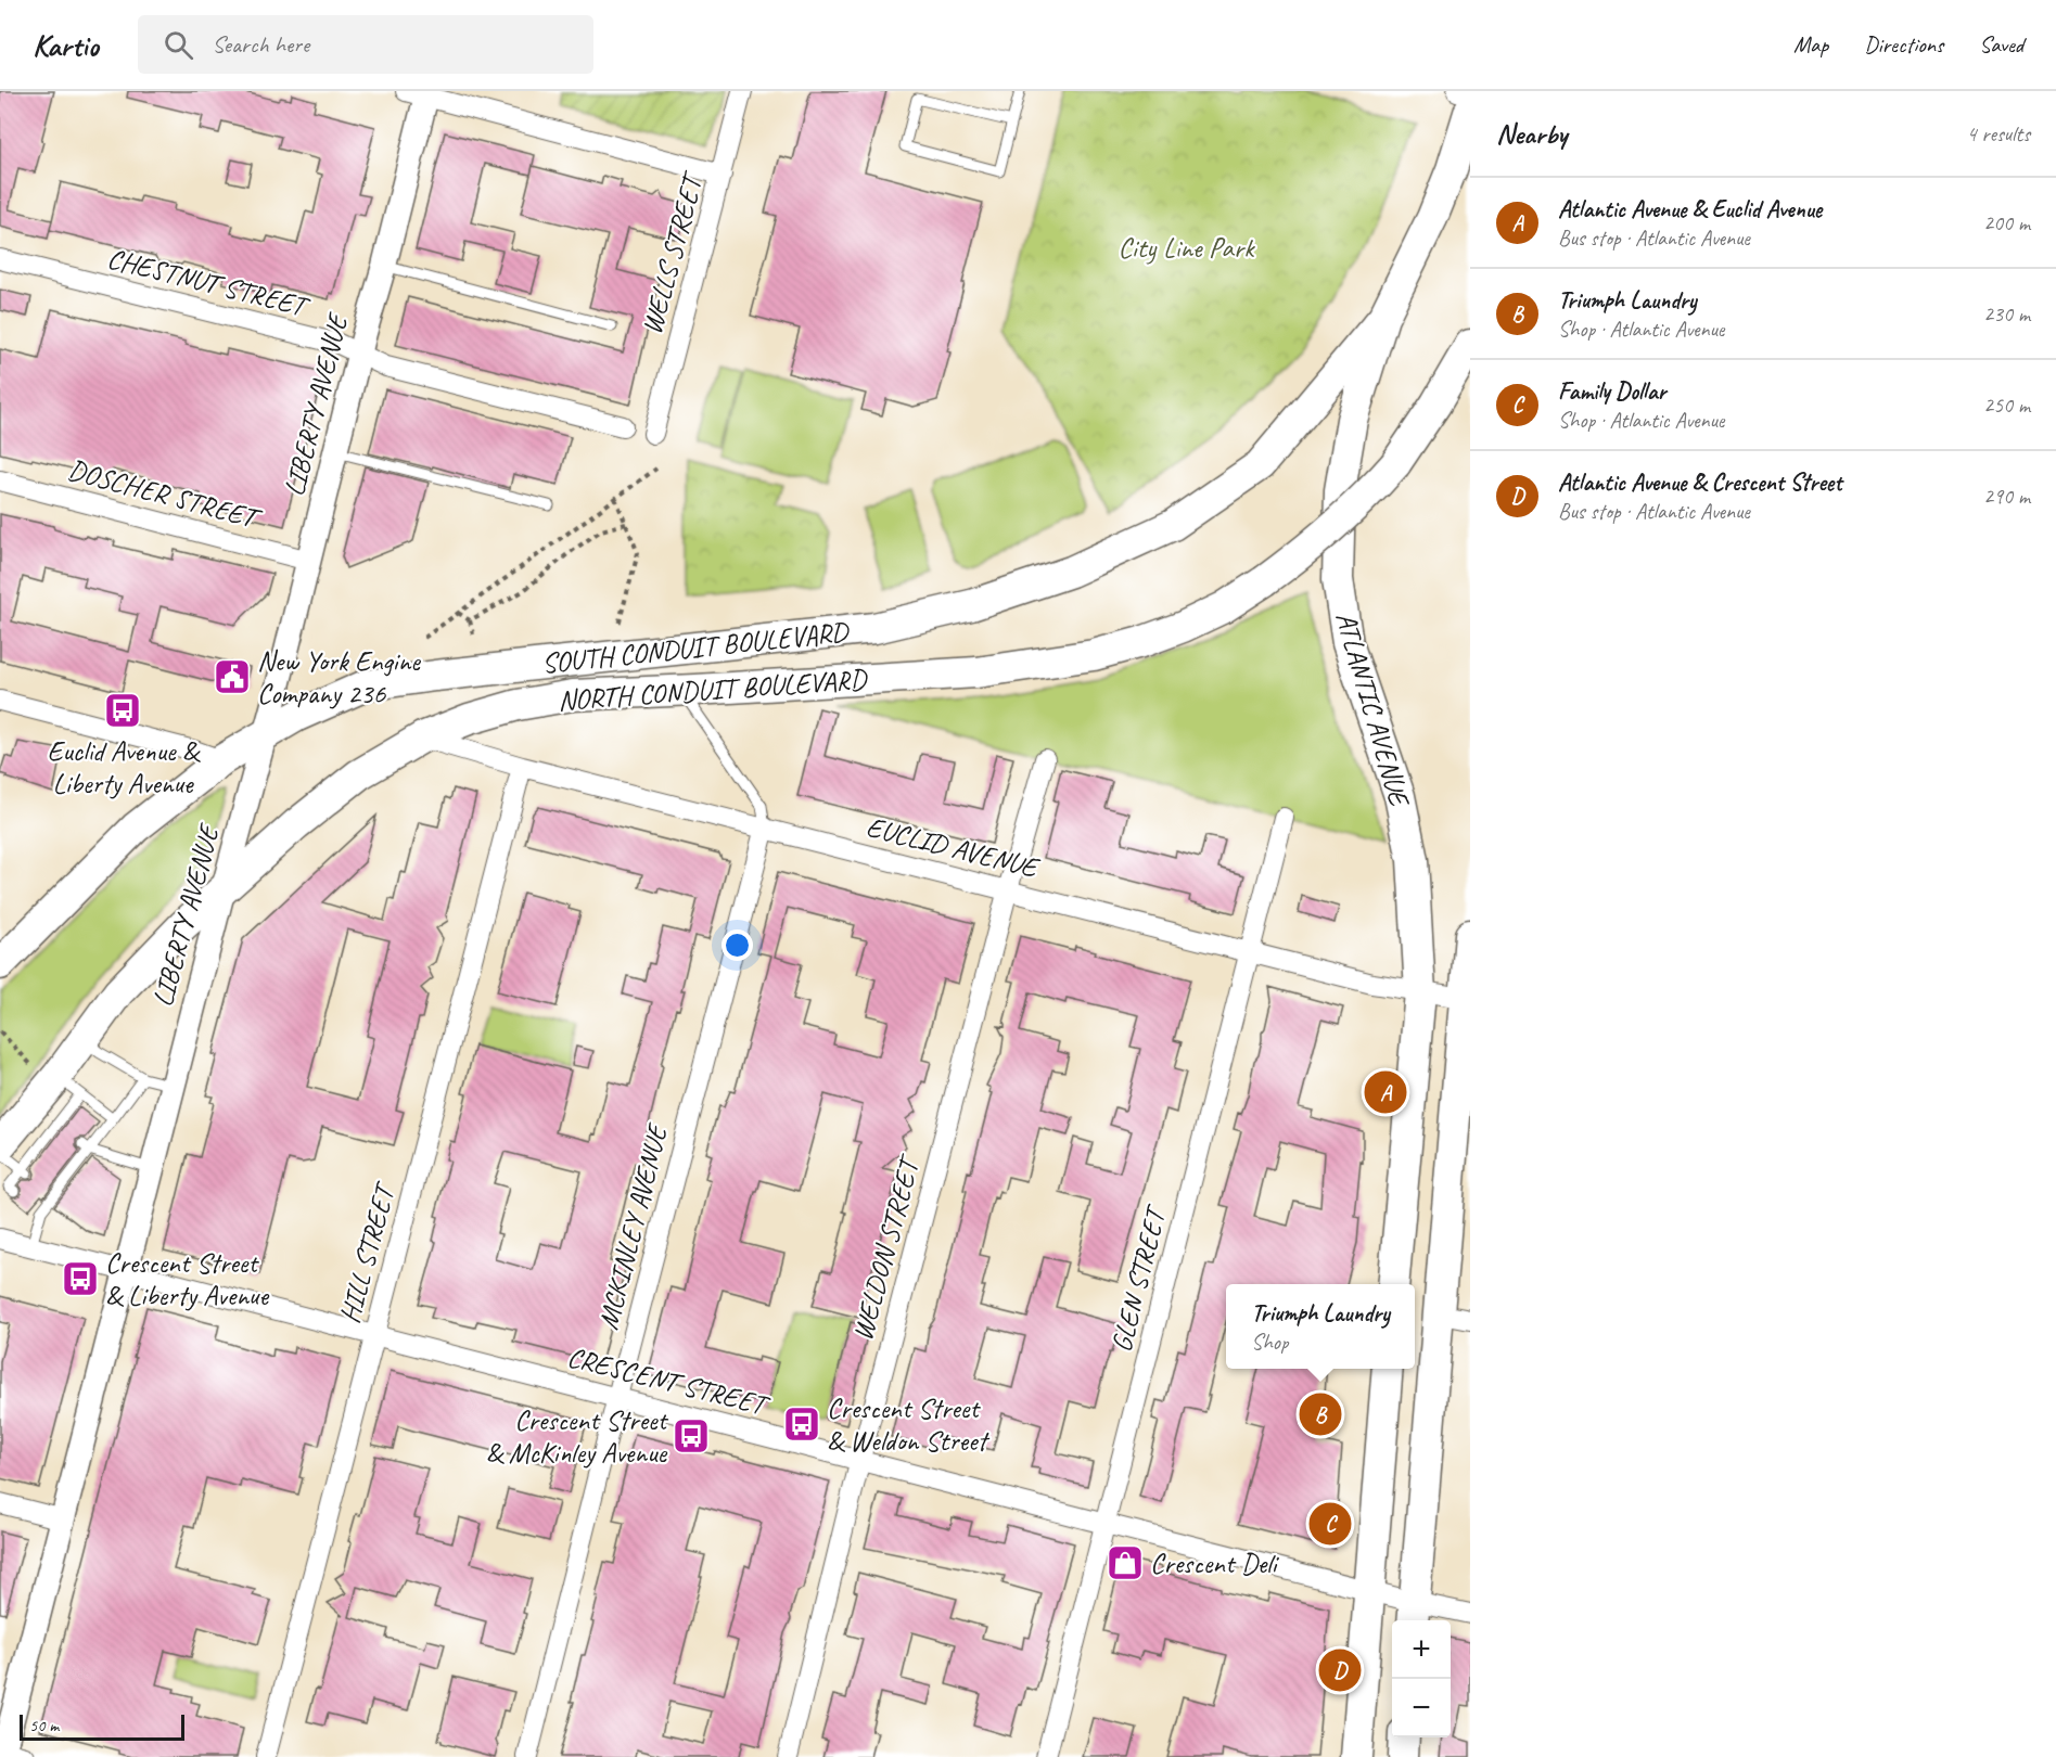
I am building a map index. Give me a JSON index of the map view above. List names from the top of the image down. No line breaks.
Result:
{"streets":{"main road":["SOUTH CONDUIT BOULEVARD","NORTH CONDUIT BOULEVARD","ATLANTIC AVENUE"],"street":["WELLS STREET","CHESTNUT STREET","LIBERTY AVENUE","DOSCHER STREET","EUCLID AVENUE","MCKINLEY AVENUE","WELDON STREET","HILL STREET","GLEN STREET","CRESCENT STREET"]},"crossings":[["CHESTNUT STREET","LIBERTY AVENUE"],["LIBERTY AVENUE","DOSCHER STREET"],["LIBERTY AVENUE","SOUTH CONDUIT BOULEVARD"],["LIBERTY AVENUE","NORTH CONDUIT BOULEVARD"],["LIBERTY AVENUE","CRESCENT STREET"],["SOUTH CONDUIT BOULEVARD","ATLANTIC AVENUE"],["NORTH CONDUIT BOULEVARD","EUCLID AVENUE"],["ATLANTIC AVENUE","EUCLID AVENUE"],["EUCLID AVENUE","MCKINLEY AVENUE"],["EUCLID AVENUE","WELDON STREET"],["EUCLID AVENUE","HILL STREET"],["EUCLID AVENUE","GLEN STREET"],["MCKINLEY AVENUE","CRESCENT STREET"],["WELDON STREET","CRESCENT STREET"],["HILL STREET","CRESCENT STREET"],["GLEN STREET","CRESCENT STREET"]],"parks":["City Line Park"],"places":{"public building":["New York Engine Company 236"],"bus stop":["Euclid Avenue & Liberty Avenue","Crescent Street & Liberty Avenue","Crescent Street & Weldon Street","Crescent Street & McKinley Avenue"],"shop":["Crescent Deli"]},"scale_bar":"50 m","page":{"header":"Kartio","search":"Search here","nav":["Map","Directions","Saved"],"heading":["Nearby","4 results"],"list":[{"mark":"A","name":"Atlantic Avenue & Euclid Avenue","note":"Bus stop · Atlantic Avenue","value":"200 m"},{"mark":"B","name":"Triumph Laundry","note":"Shop · Atlantic Avenue","value":"230 m"},{"mark":"C","name":"Family Dollar","note":"Shop · Atlantic Avenue","value":"250 m"},{"mark":"D","name":"Atlantic Avenue & Crescent Street","note":"Bus stop · Atlantic Avenue","value":"290 m"}],"pins":["A","B","C","D"],"popup":["Triumph Laundry","Shop"],"map_buttons":["+","−"],"scale":"50 m"}}
